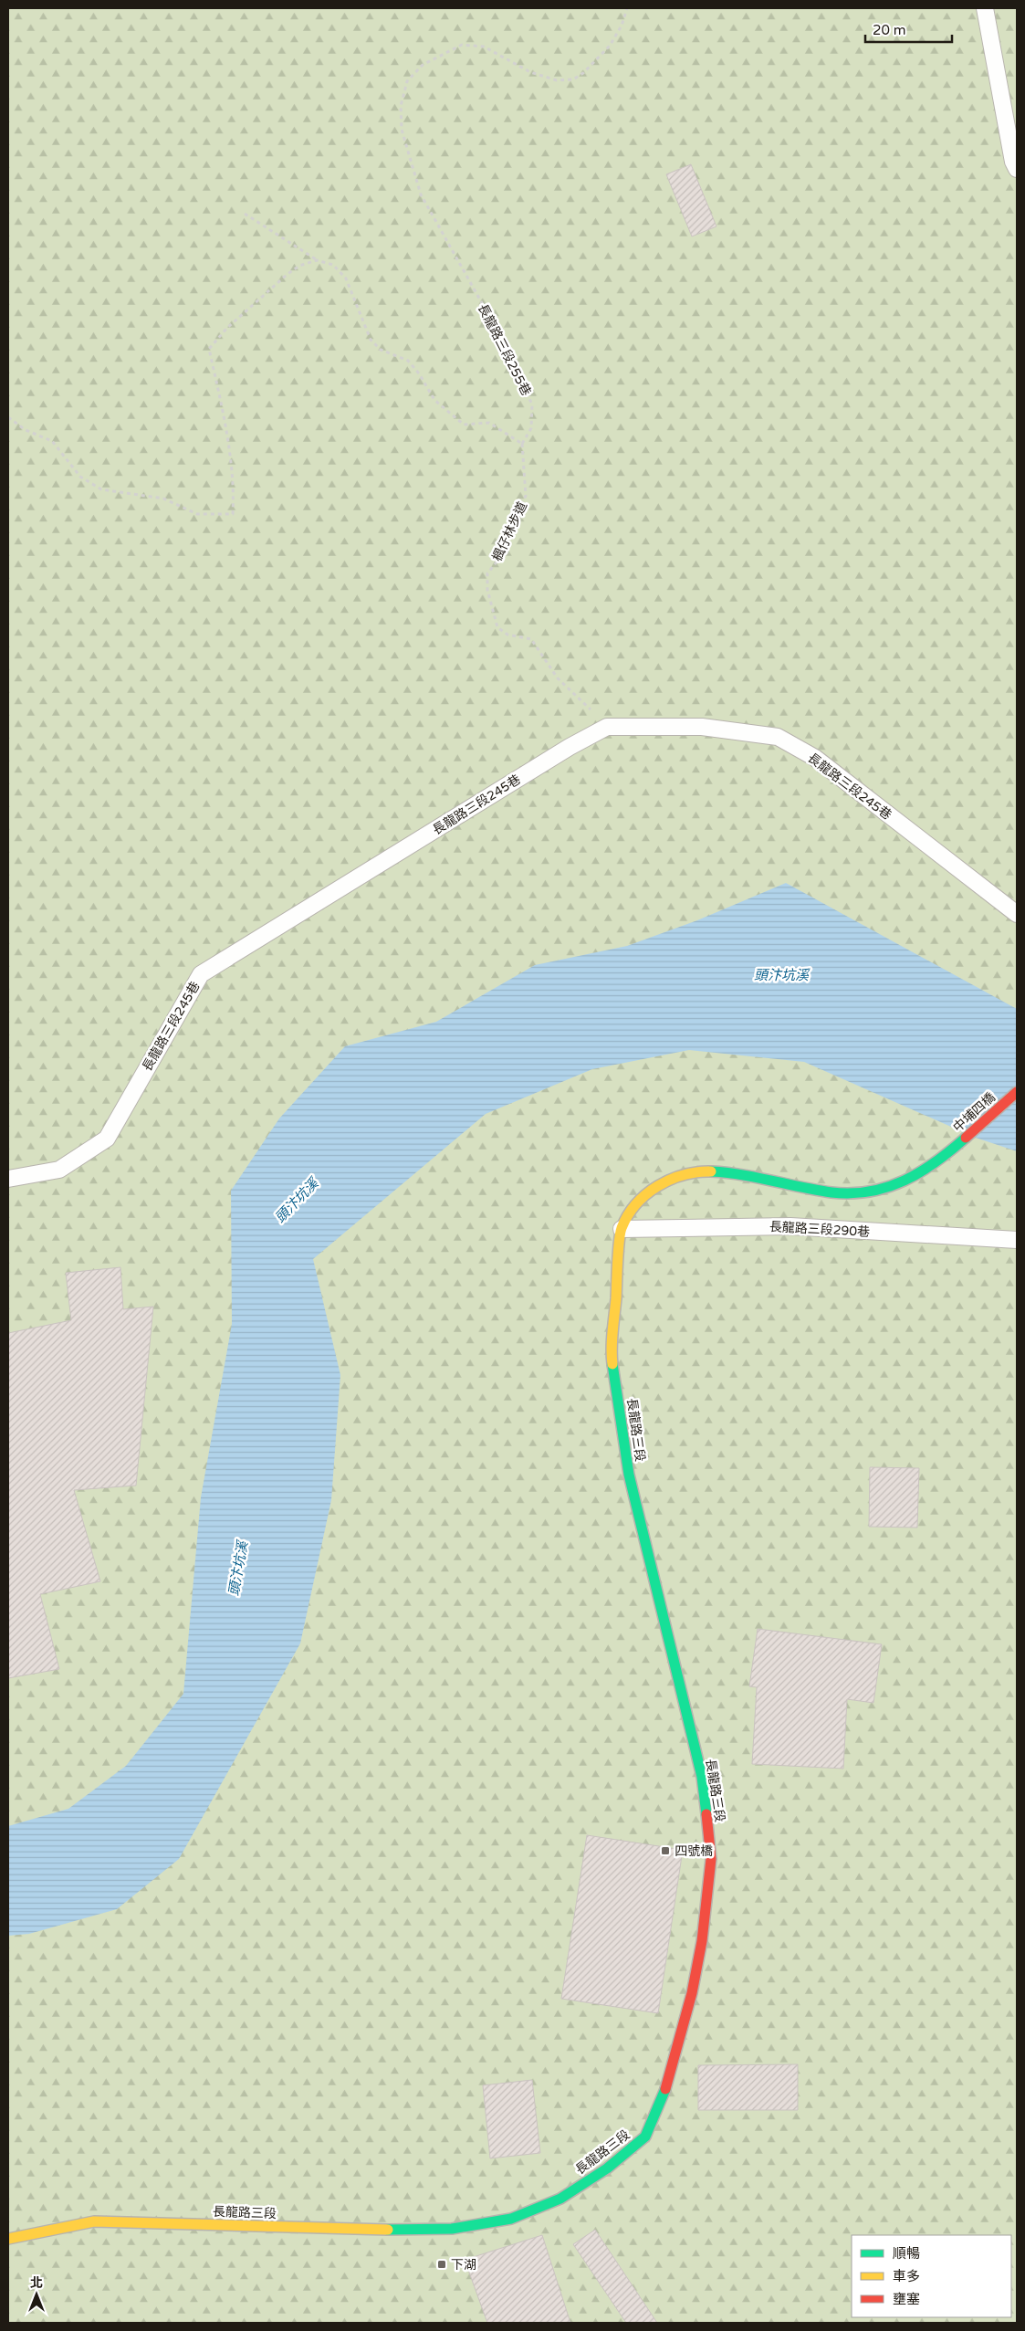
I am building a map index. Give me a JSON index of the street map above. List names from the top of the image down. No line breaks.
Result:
{"streets":{"main road":["中埔四橋","長龍路三段"],"lane":["長龍路三段245巷","長龍路三段290巷"],"path":["長龍路三段255巷","楓仔林步道"]},"crossings":[["長龍路三段255巷","楓仔林步道"],["楓仔林步道","長龍路三段245巷"],["中埔四橋","長龍路三段"],["長龍路三段290巷","長龍路三段"]],"water":["頭汴坑溪"],"places":{"transit":["四號橋","下湖"]},"legend":["順暢","車多","壅塞"],"scale_bar":"20 m","north":"top"}
